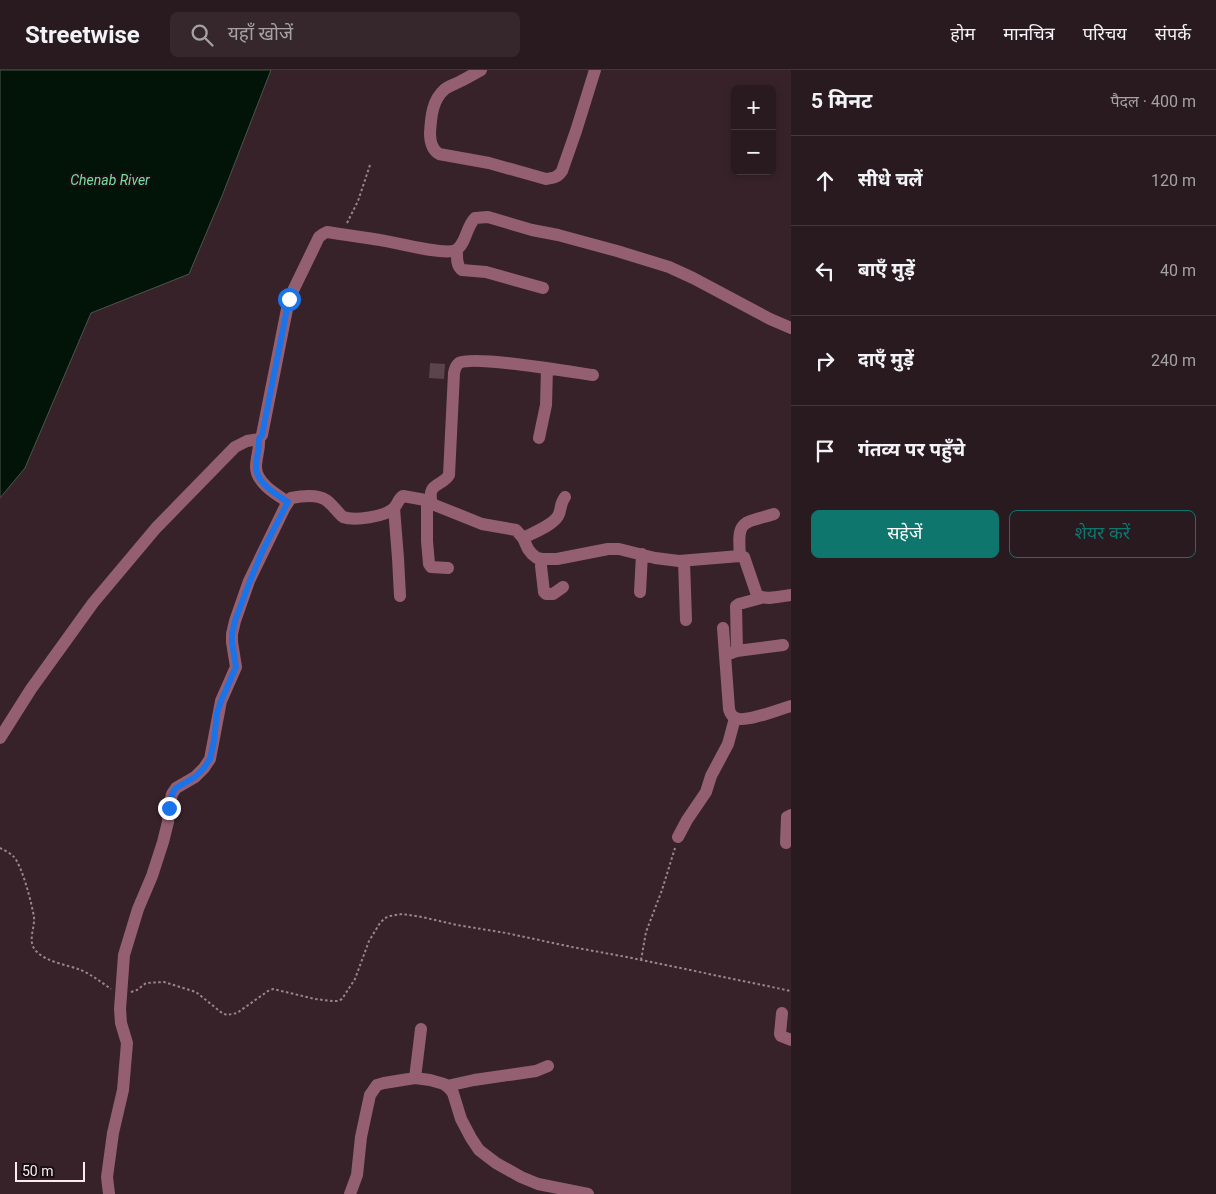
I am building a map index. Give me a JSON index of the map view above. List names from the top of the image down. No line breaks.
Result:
{"water":["Chenab River"],"scale_bar":"50 m","page":{"header":"Streetwise","search":"यहाँ खोजें","nav":["होम","मानचित्र","परिचय","संपर्क"],"heading":["5 मिनट","पैदल · 400 m"],"map_buttons":["+","−"],"list":[["सीधे चलें","120 m"],["बाएँ मुड़ें","40 m"],["दाएँ मुड़ें","240 m"],"गंतव्य पर पहुँचे"],"buttons":["सहेजें","शेयर करें"],"scale":"50 m"}}
